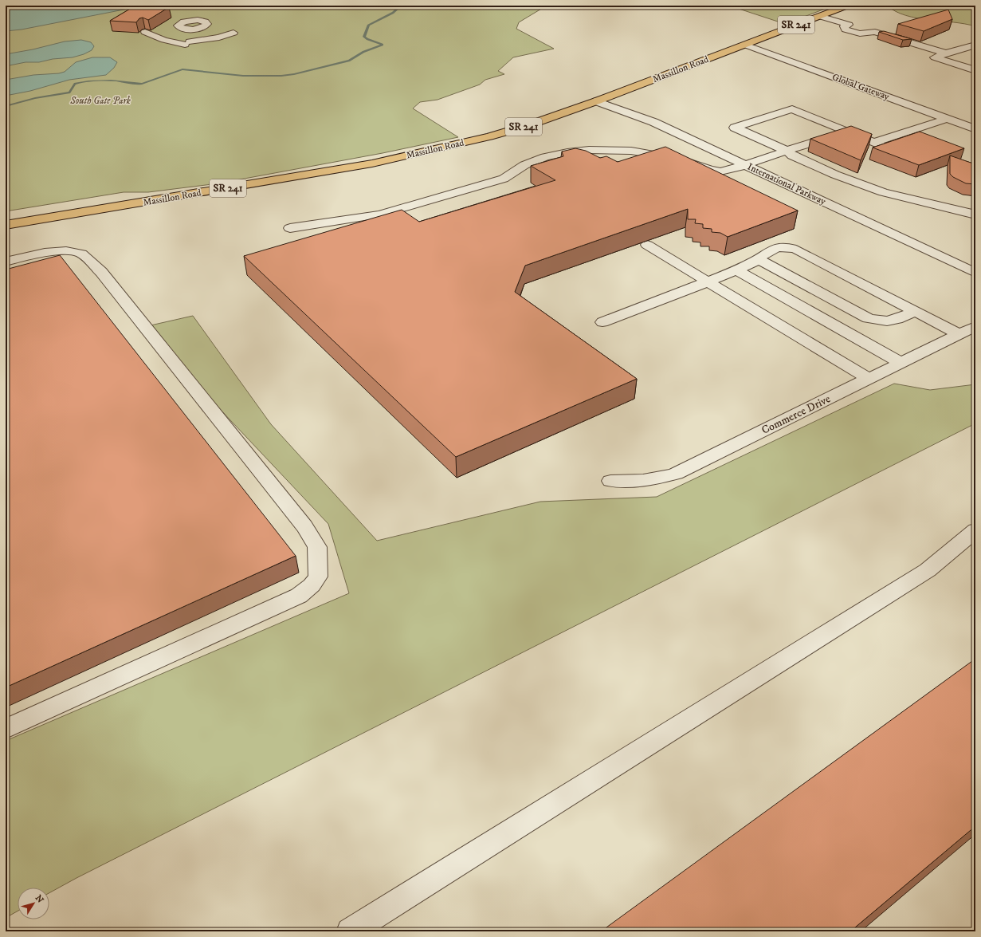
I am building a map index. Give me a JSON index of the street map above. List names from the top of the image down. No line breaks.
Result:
{"streets":{"main road":["SR 241","Massillon Road"],"street":["Global Gateway","International Parkway","Commerce Drive"]},"crossings":[["Massillon Road","Global Gateway"],["Massillon Road","International Parkway"]],"parks":["South Gate Park"],"north":"top right"}
